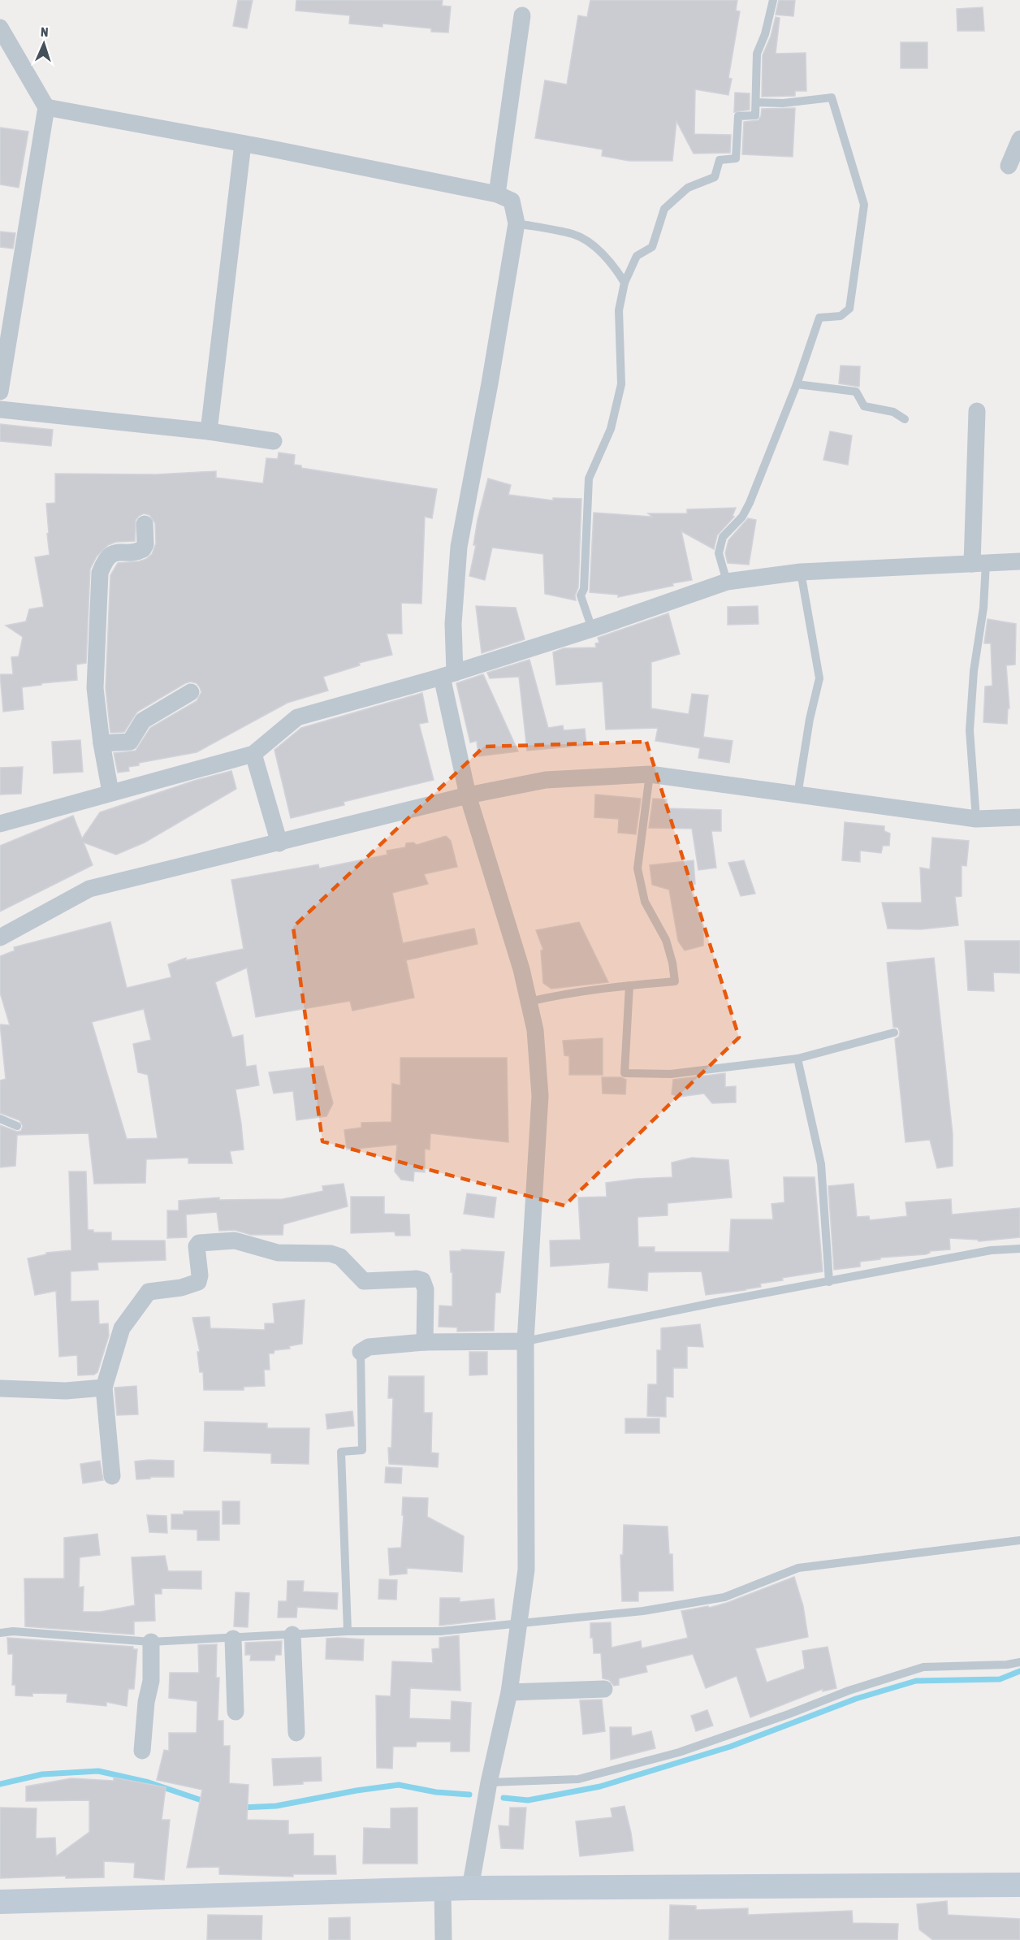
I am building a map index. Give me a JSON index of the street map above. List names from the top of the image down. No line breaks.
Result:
{"north":"top"}
